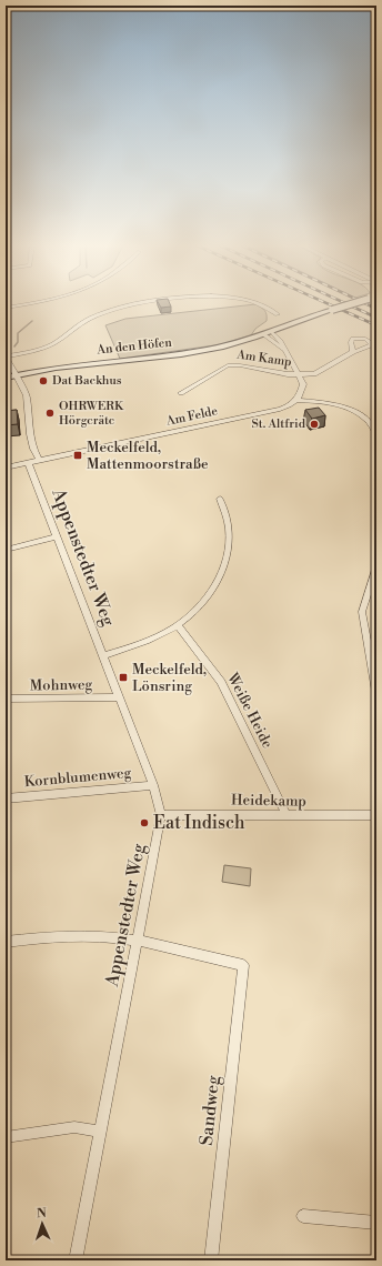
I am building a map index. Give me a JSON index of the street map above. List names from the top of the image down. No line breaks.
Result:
{"streets":{"street":["An den Höfen","Am Kamp","Am Felde","Appenstedter Weg","Mohnweg","Weiße Heide","Kornblumenweg","Heidekamp","Sandweg"]},"crossings":[["Am Felde","Appenstedter Weg"],["Appenstedter Weg","Mohnweg"],["Appenstedter Weg","Kornblumenweg"],["Appenstedter Weg","Heidekamp"],["Appenstedter Weg","Sandweg"],["Weiße Heide","Heidekamp"]],"places":{"other":["Dat Backhus","OHRWERK Hörgeräte","St. Altfrid","Eat Indisch"],"transit":["Meckelfeld, Mattenmoorstraße","Meckelfeld, Lönsring"]},"north":"top"}
